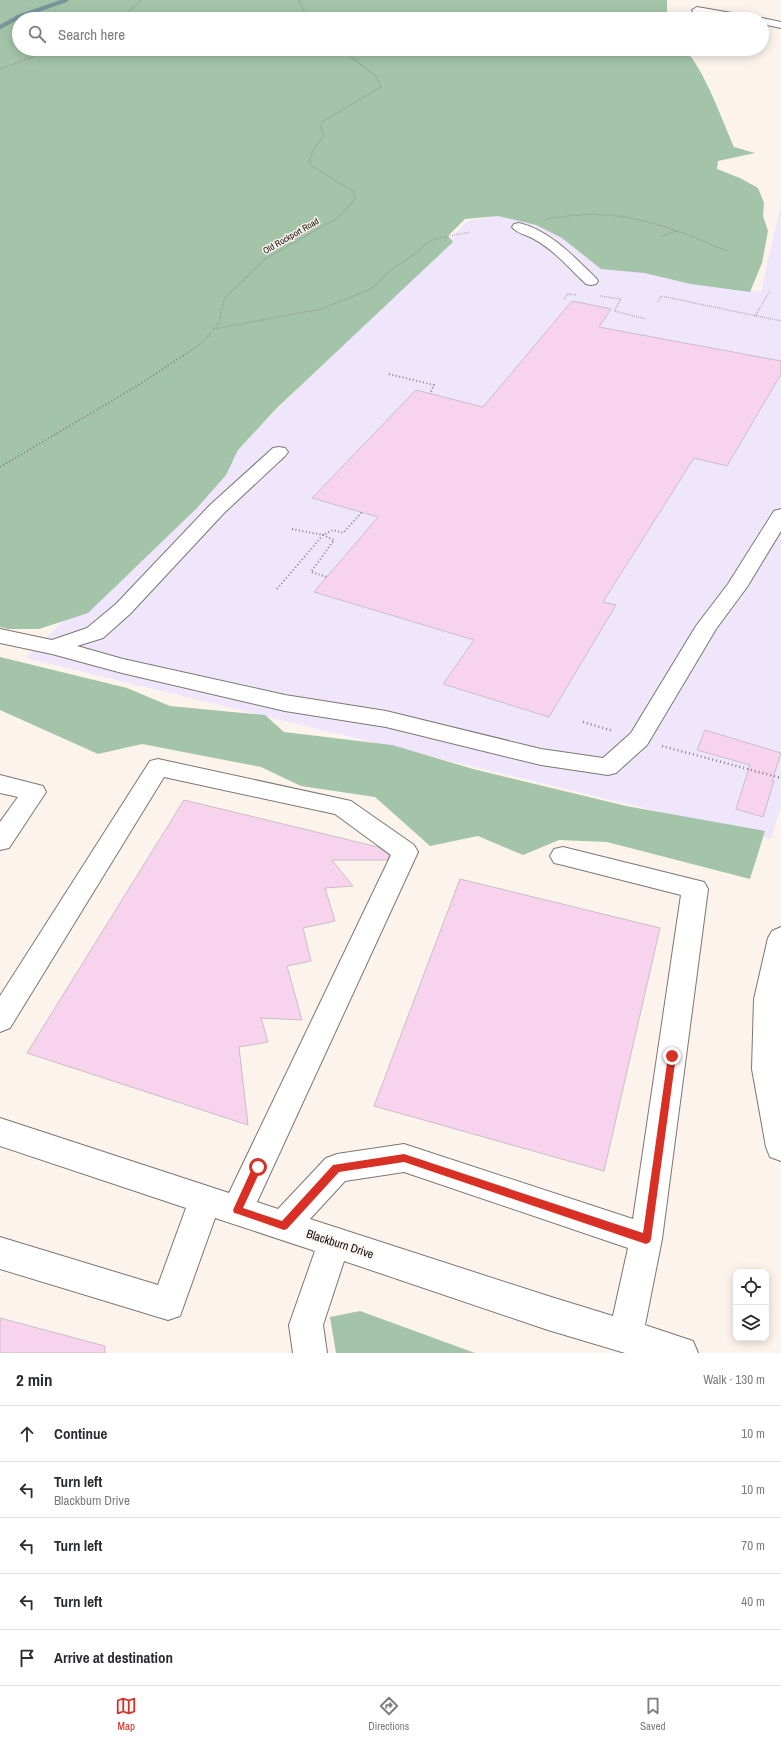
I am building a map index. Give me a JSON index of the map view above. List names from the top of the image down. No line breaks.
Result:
{"streets":{"street":["Blackburn Drive"],"path":["Old Rockport Road"]},"page":{"search":"Search here","heading":["2 min","Walk · 130 m"],"list":[["Continue","10 m"],["Turn left","Blackburn Drive","10 m"],["Turn left","70 m"],["Turn left","40 m"],"Arrive at destination"],"nav":["Map","Directions","Saved"]}}
